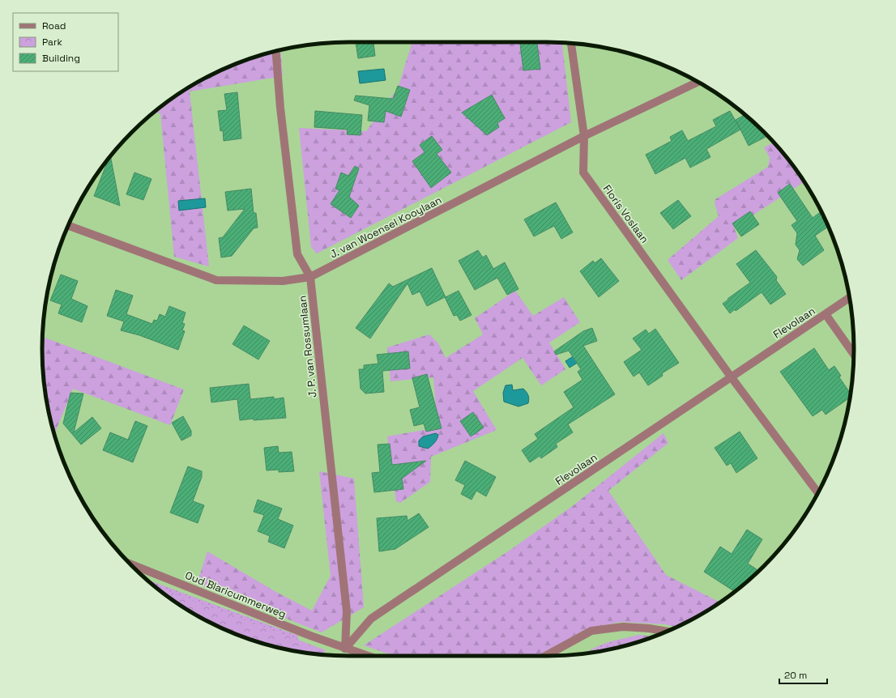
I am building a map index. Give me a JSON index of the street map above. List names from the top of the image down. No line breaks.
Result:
{"streets":{"street":["Floris Voslaan","J. van Woensel Kooylaan","Flevolaan","J. P. van Rossumlaan","Oud Blaricummerweg"]},"crossings":[["Floris Voslaan","J. van Woensel Kooylaan"],["Floris Voslaan","Flevolaan"],["J. van Woensel Kooylaan","J. P. van Rossumlaan"],["Flevolaan","J. P. van Rossumlaan"],["Flevolaan","Oud Blaricummerweg"],["J. P. van Rossumlaan","Oud Blaricummerweg"]],"legend":["Road","Park","Building"],"scale_bar":"20 m"}
